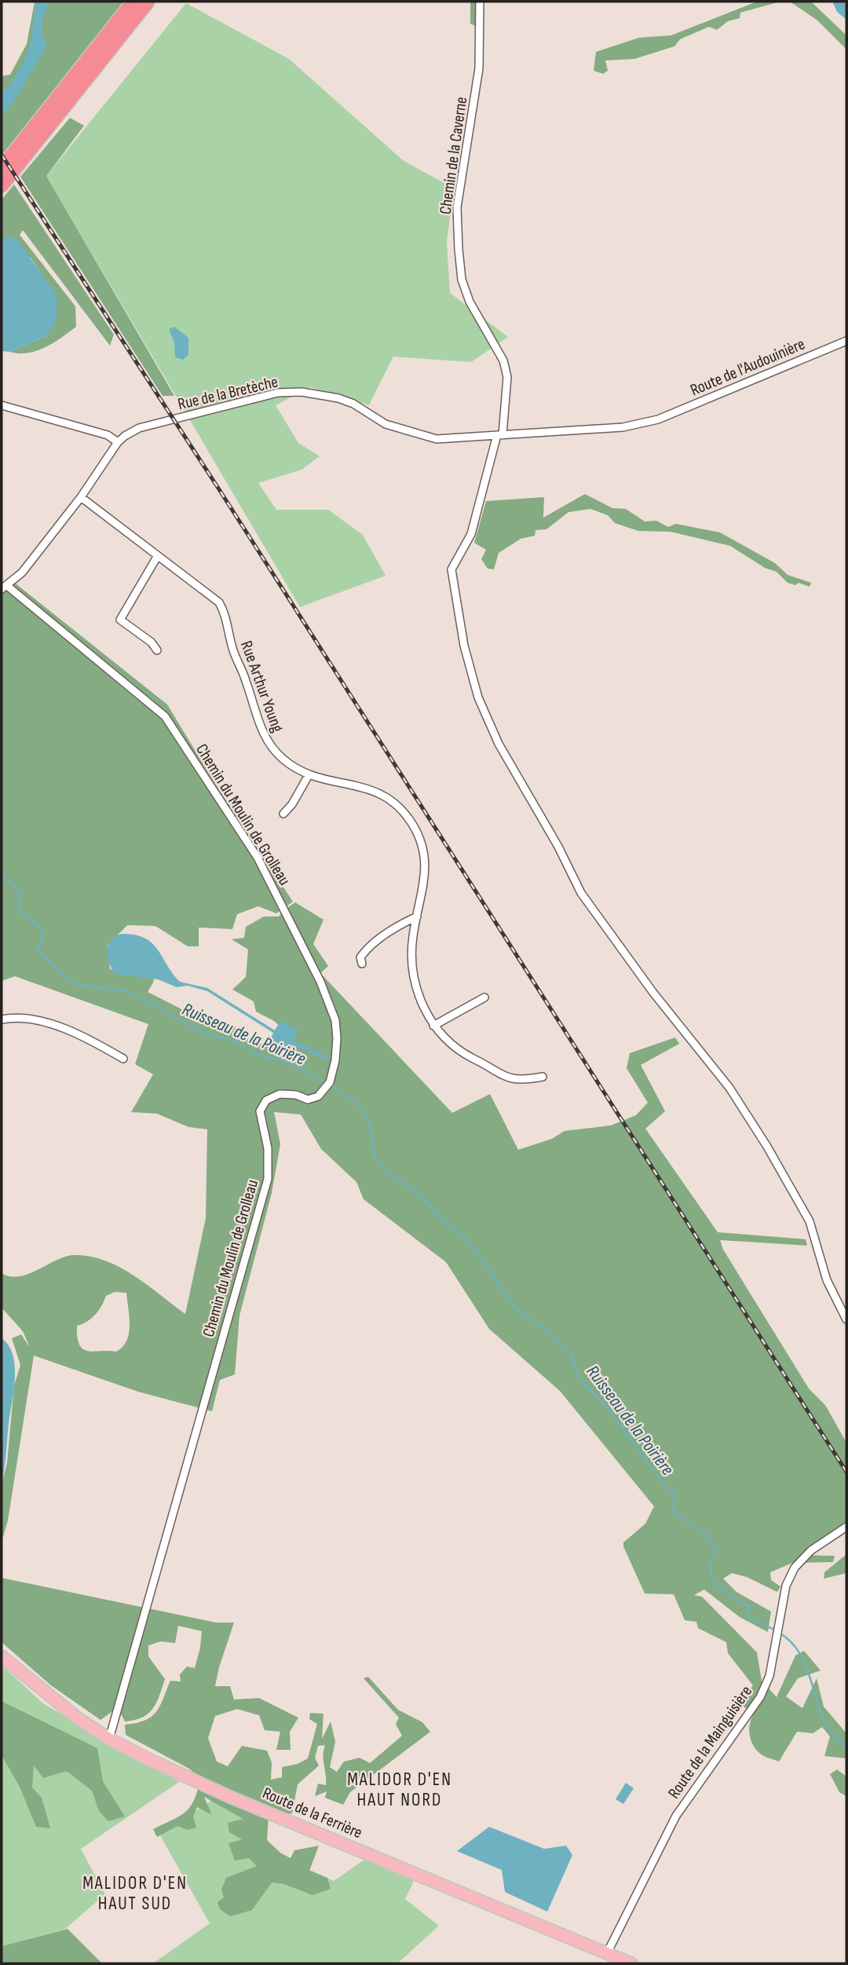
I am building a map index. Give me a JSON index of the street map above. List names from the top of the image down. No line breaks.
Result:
{"streets":{"main road":["Route de la Ferrière"],"street":["Chemin de la Caverne","Route de l'Audouinière","Rue de la Bretèche","Rue Arthur Young","Chemin du Moulin de Grolleau","Route de la Mainguisière"]},"crossings":[["Chemin de la Caverne","Rue de la Bretèche"],["Route de l'Audouinière","Rue de la Bretèche"],["Rue de la Bretèche","Rue Arthur Young"],["Rue de la Bretèche","Chemin du Moulin de Grolleau"],["Chemin du Moulin de Grolleau","Route de la Ferrière"],["Route de la Mainguisière","Route de la Ferrière"]],"districts":["MALIDOR D'EN HAUT NORD","MALIDOR D'EN HAUT SUD"],"water":["Ruisseau de la Poirière"]}
